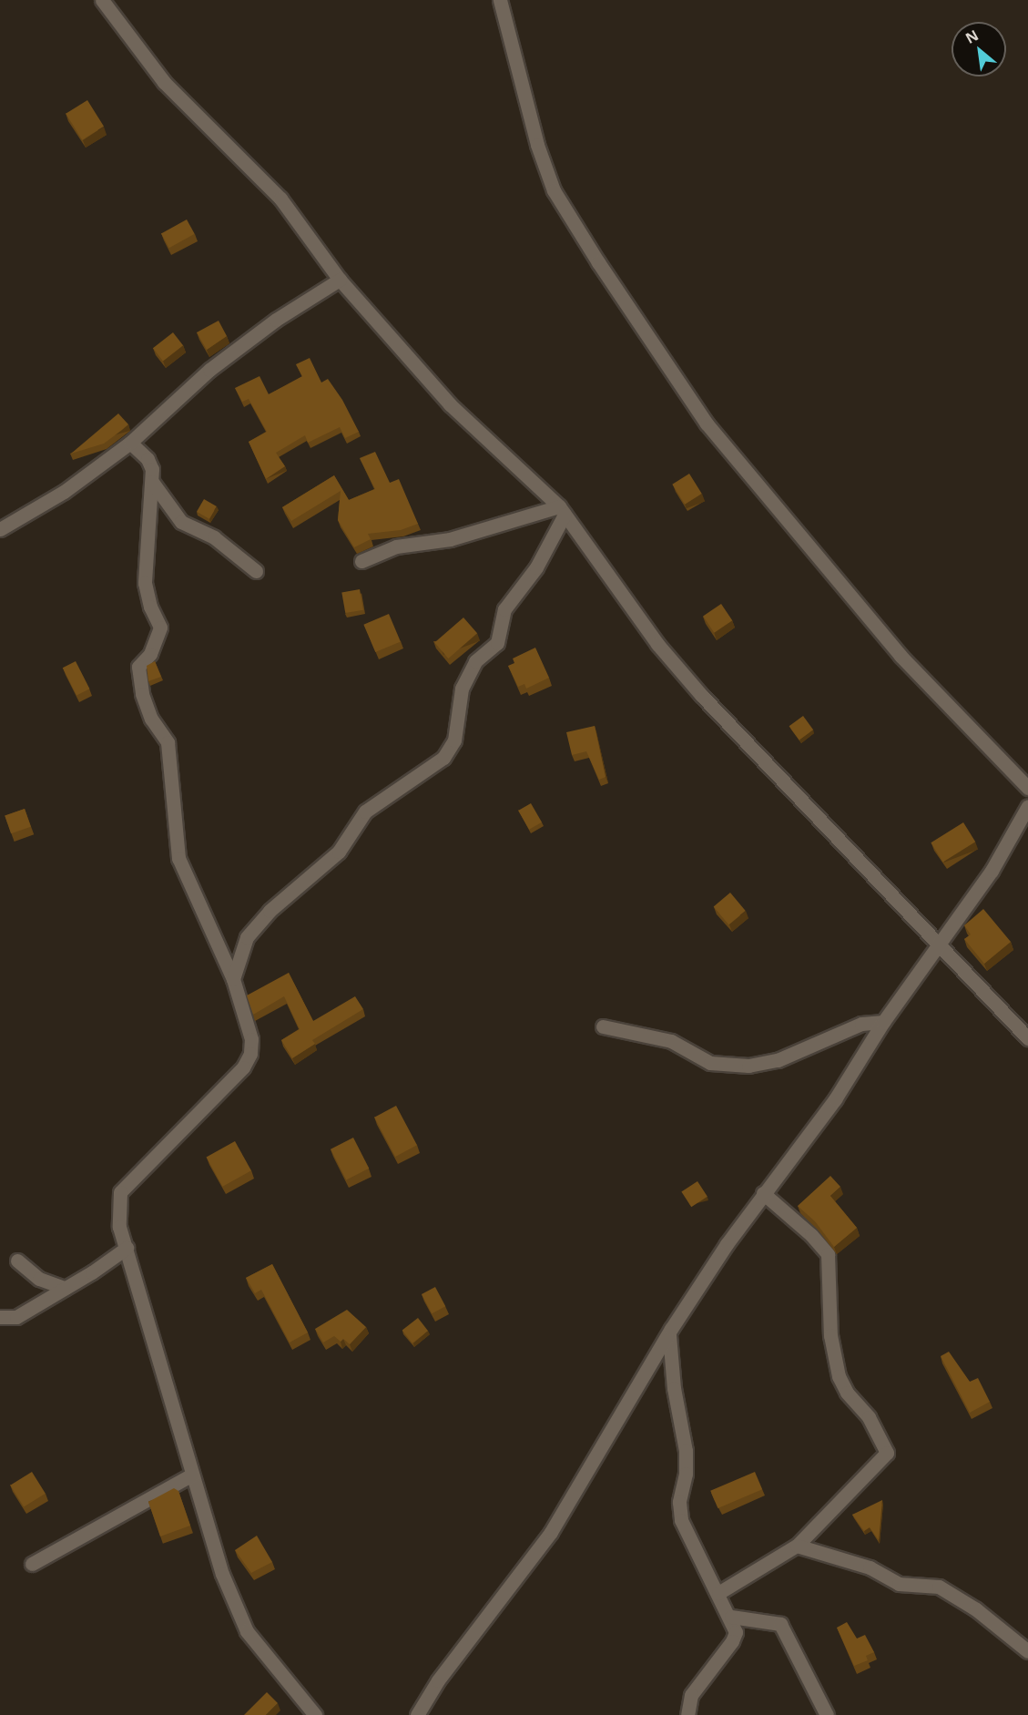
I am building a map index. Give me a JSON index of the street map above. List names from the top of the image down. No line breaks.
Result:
{"north":"top left"}
